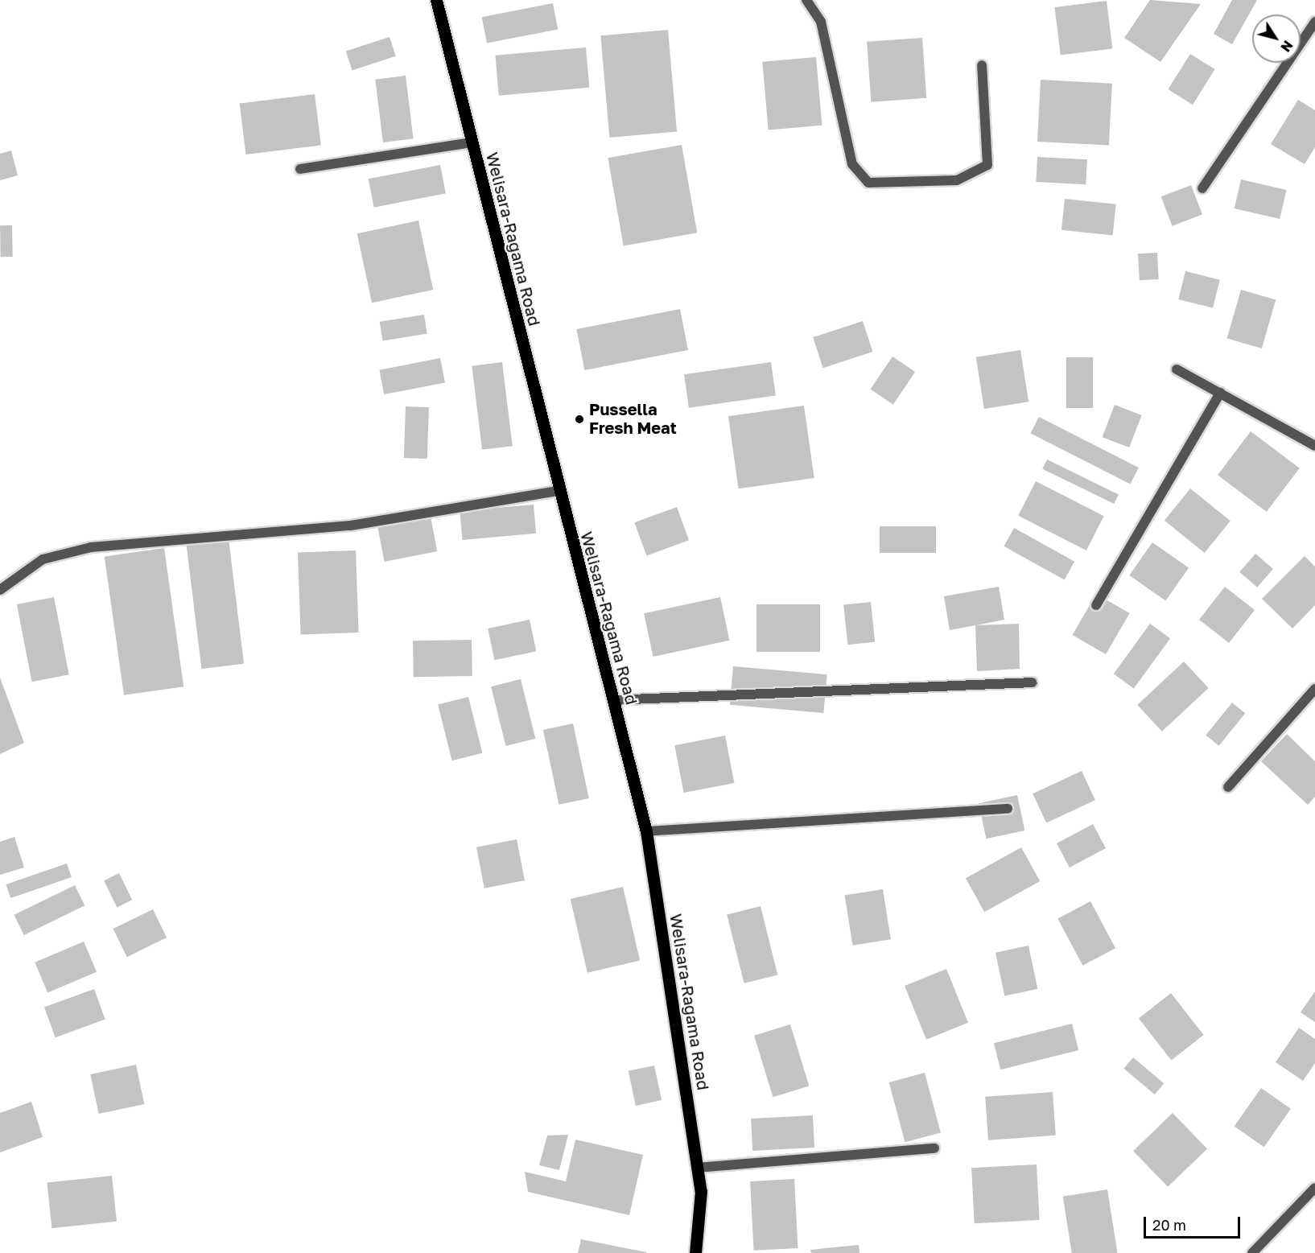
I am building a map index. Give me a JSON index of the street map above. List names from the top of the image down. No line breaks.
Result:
{"streets":{"main road":["Welisara-Ragama Road"]},"places":["Pussella Fresh Meat"],"scale_bar":"20 m","north":"bottom right"}
